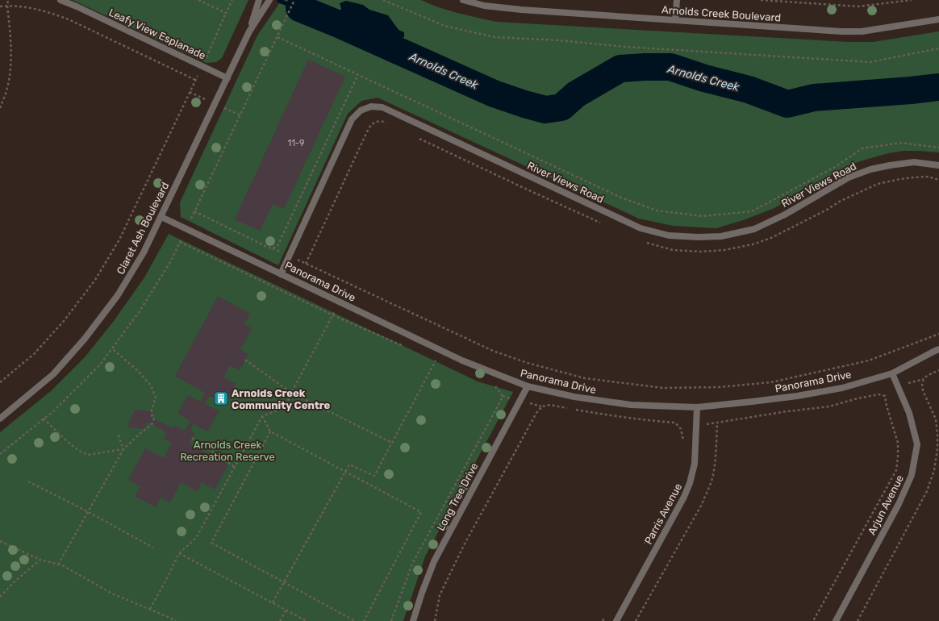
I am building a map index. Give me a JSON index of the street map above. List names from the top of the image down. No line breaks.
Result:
{"streets":{"street":["Arnolds Creek Boulevard","Leafy View Esplanade","River Views Road","Claret Ash Boulevard","Panorama Drive","Long Tree Drive","Arjun Avenue","Parris Avenue"]},"crossings":[["Leafy View Esplanade","Claret Ash Boulevard"],["River Views Road","Panorama Drive"],["Claret Ash Boulevard","Panorama Drive"],["Panorama Drive","Long Tree Drive"],["Panorama Drive","Arjun Avenue"],["Panorama Drive","Parris Avenue"]],"water":["Arnolds Creek"],"parks":["Arnolds Creek Recreation Reserve"],"places":{"building":["Arnolds Creek Community Centre"]},"house_numbers":["11-9"]}
